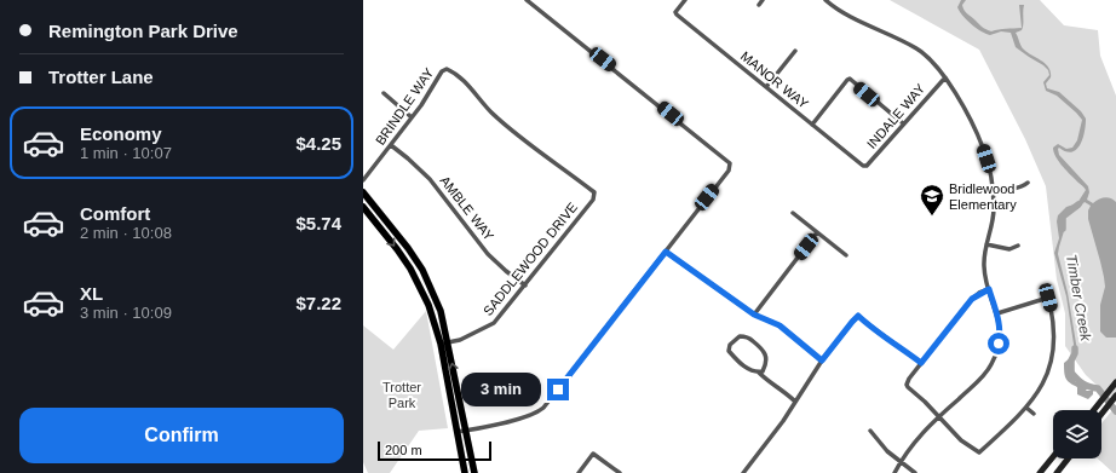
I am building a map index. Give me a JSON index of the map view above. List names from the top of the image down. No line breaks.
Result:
{"streets":{"street":["MANOR WAY","BRINDLE WAY","INDALE WAY","AMBLE WAY","SADDLEWOOD DRIVE"]},"crossings":[["MANOR WAY","INDALE WAY"],["BRINDLE WAY","AMBLE WAY"],["BRINDLE WAY","SADDLEWOOD DRIVE"],["AMBLE WAY","SADDLEWOOD DRIVE"]],"water":["Timber Creek"],"parks":["Trotter Park"],"places":{"school or university":["Bridlewood Elementary"]},"scale_bar":"200 m","page":{"banner":["Remington Park Drive","Trotter Lane"],"list":[{"name":"Economy","note":"1 min · 10:07","value":"$4.25"},{"name":"Comfort","note":"2 min · 10:08","value":"$5.74"},{"name":"XL","note":"3 min · 10:09","value":"$7.22"}],"bubble":"3 min","buttons":"Confirm","scale":"200 m"}}
